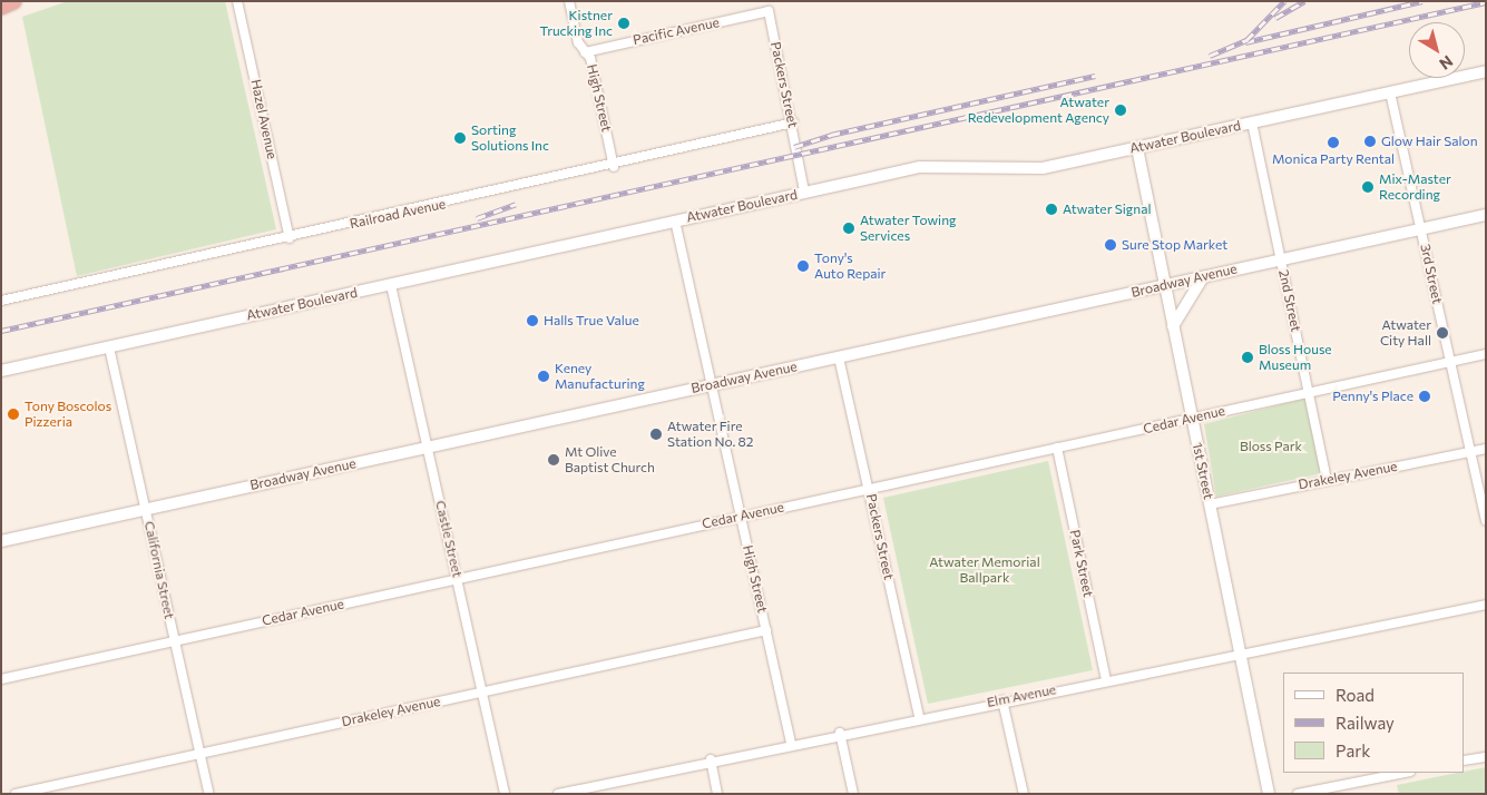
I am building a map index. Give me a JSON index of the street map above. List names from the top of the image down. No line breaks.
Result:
{"streets":{"street":["Pacific Avenue","Packers Street","High Street","Hazel Avenue","Atwater Boulevard","Railroad Avenue","3rd Street","Broadway Avenue","2nd Street","Cedar Avenue","1st Street","Drakeley Avenue","Castle Street","Park Street","California Street","Elm Avenue"]},"crossings":[["Pacific Avenue","Packers Street"],["Pacific Avenue","High Street"],["Packers Street","Atwater Boulevard"],["Packers Street","Railroad Avenue"],["Packers Street","Broadway Avenue"],["Packers Street","Cedar Avenue"],["Packers Street","Elm Avenue"],["High Street","Atwater Boulevard"],["High Street","Railroad Avenue"],["High Street","Broadway Avenue"],["High Street","Cedar Avenue"],["High Street","Drakeley Avenue"],["High Street","Elm Avenue"],["Hazel Avenue","Railroad Avenue"],["Atwater Boulevard","3rd Street"],["Atwater Boulevard","2nd Street"],["Atwater Boulevard","1st Street"],["Atwater Boulevard","Castle Street"],["Atwater Boulevard","California Street"],["3rd Street","Broadway Avenue"],["3rd Street","Cedar Avenue"],["3rd Street","Drakeley Avenue"],["Broadway Avenue","2nd Street"],["Broadway Avenue","1st Street"],["Broadway Avenue","Castle Street"],["Broadway Avenue","California Street"],["2nd Street","Cedar Avenue"],["2nd Street","Drakeley Avenue"],["Cedar Avenue","1st Street"],["Cedar Avenue","Castle Street"],["Cedar Avenue","Park Street"],["Cedar Avenue","California Street"],["1st Street","Drakeley Avenue"],["1st Street","Elm Avenue"],["Drakeley Avenue","Castle Street"],["Drakeley Avenue","California Street"],["Park Street","Elm Avenue"]],"parks":["Bloss Park","Atwater Memorial Ballpark"],"places":["Kistner Trucking Inc","Atwater Redevelopment Agency","Sorting Solutions Inc","Glow Hair Salon","Monica Party Rental","Mix-Master Recording","Atwater Signal","Atwater Towing Services","Sure Stop Market","Tony's Auto Repair","Halls True Value","Atwater City Hall","Bloss House Museum","Keney Manufacturing","Penny's Place","Tony Boscolos Pizzeria","Atwater Fire Station No. 82","Mt Olive Baptist Church"],"legend":["Road","Railway","Park"],"north":"bottom right"}
